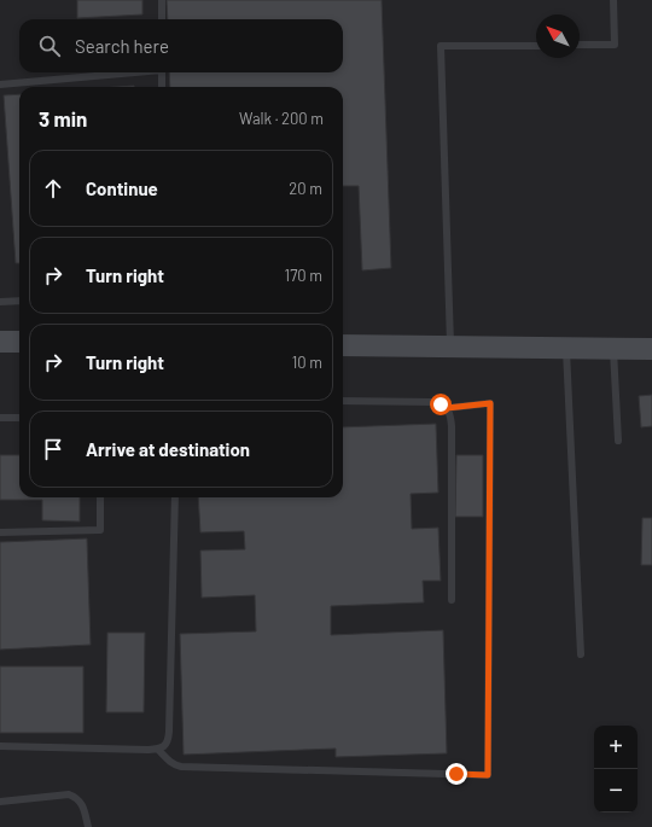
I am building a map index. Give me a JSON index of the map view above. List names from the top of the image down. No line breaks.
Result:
{"north":"top left","page":{"search":"Search here","heading":["3 min","Walk · 200 m"],"list":[["Continue","20 m"],["Turn right","170 m"],["Turn right","10 m"],"Arrive at destination"],"map_buttons":["+","−"]}}
